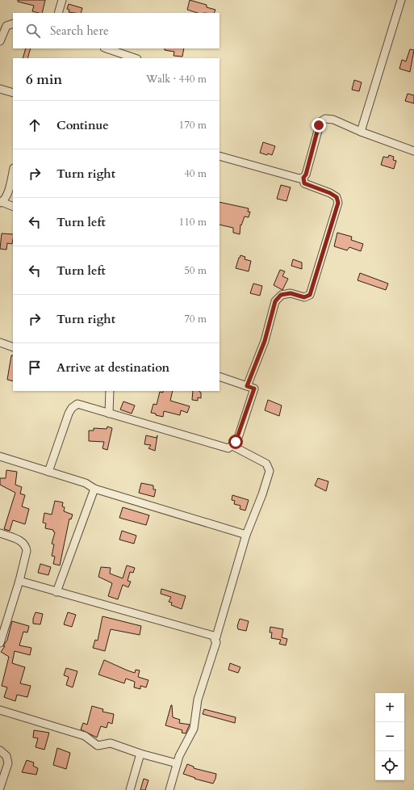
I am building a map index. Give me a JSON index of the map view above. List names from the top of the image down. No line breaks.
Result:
{"page":{"search":"Search here","heading":["6 min","Walk · 440 m"],"list":[["Continue","170 m"],["Turn right","40 m"],["Turn left","110 m"],["Turn left","50 m"],["Turn right","70 m"],"Arrive at destination"],"map_buttons":["+","−"]}}
